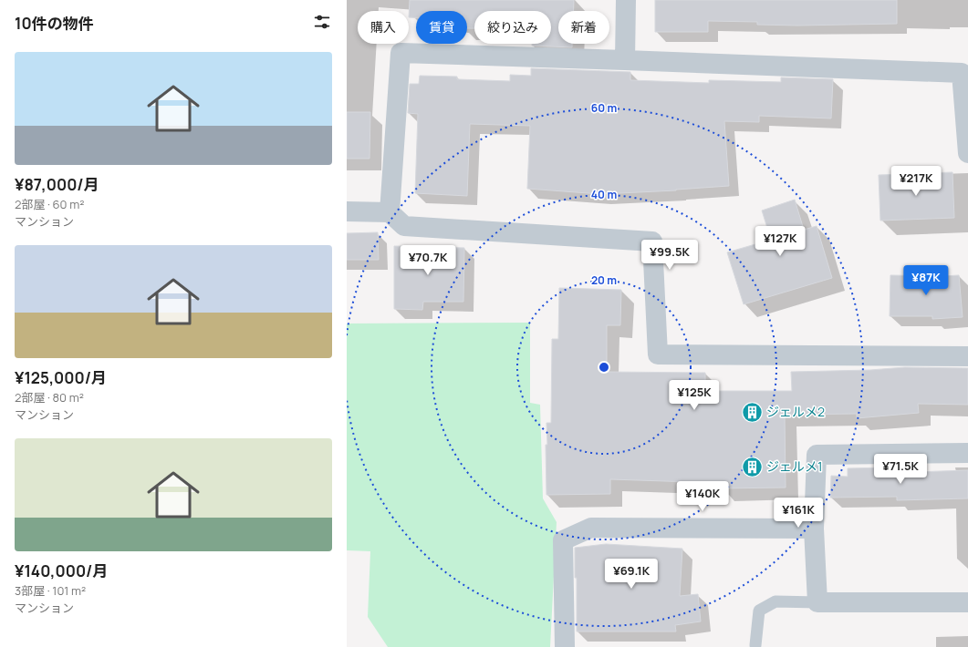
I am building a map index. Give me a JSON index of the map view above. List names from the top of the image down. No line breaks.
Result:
{"places":{"building":["ジェルメ2","ジェルメ1"]},"page":{"heading":"10件の物件","chip":["購入","賃貸","絞り込み","新着"],"list":[{"name":"¥87,000/月","note":"2部屋 · 60 m² · マンション"},{"name":"¥125,000/月","note":"2部屋 · 80 m² · マンション"},{"name":"¥140,000/月","note":"3部屋 · 101 m² · マンション"}],"price":["¥217K","¥127K","¥99.5K","¥70.7K","¥87K","¥125K","¥71.5K","¥140K","¥161K","¥69.1K"]},"rings":["60 m","40 m","20 m"]}
